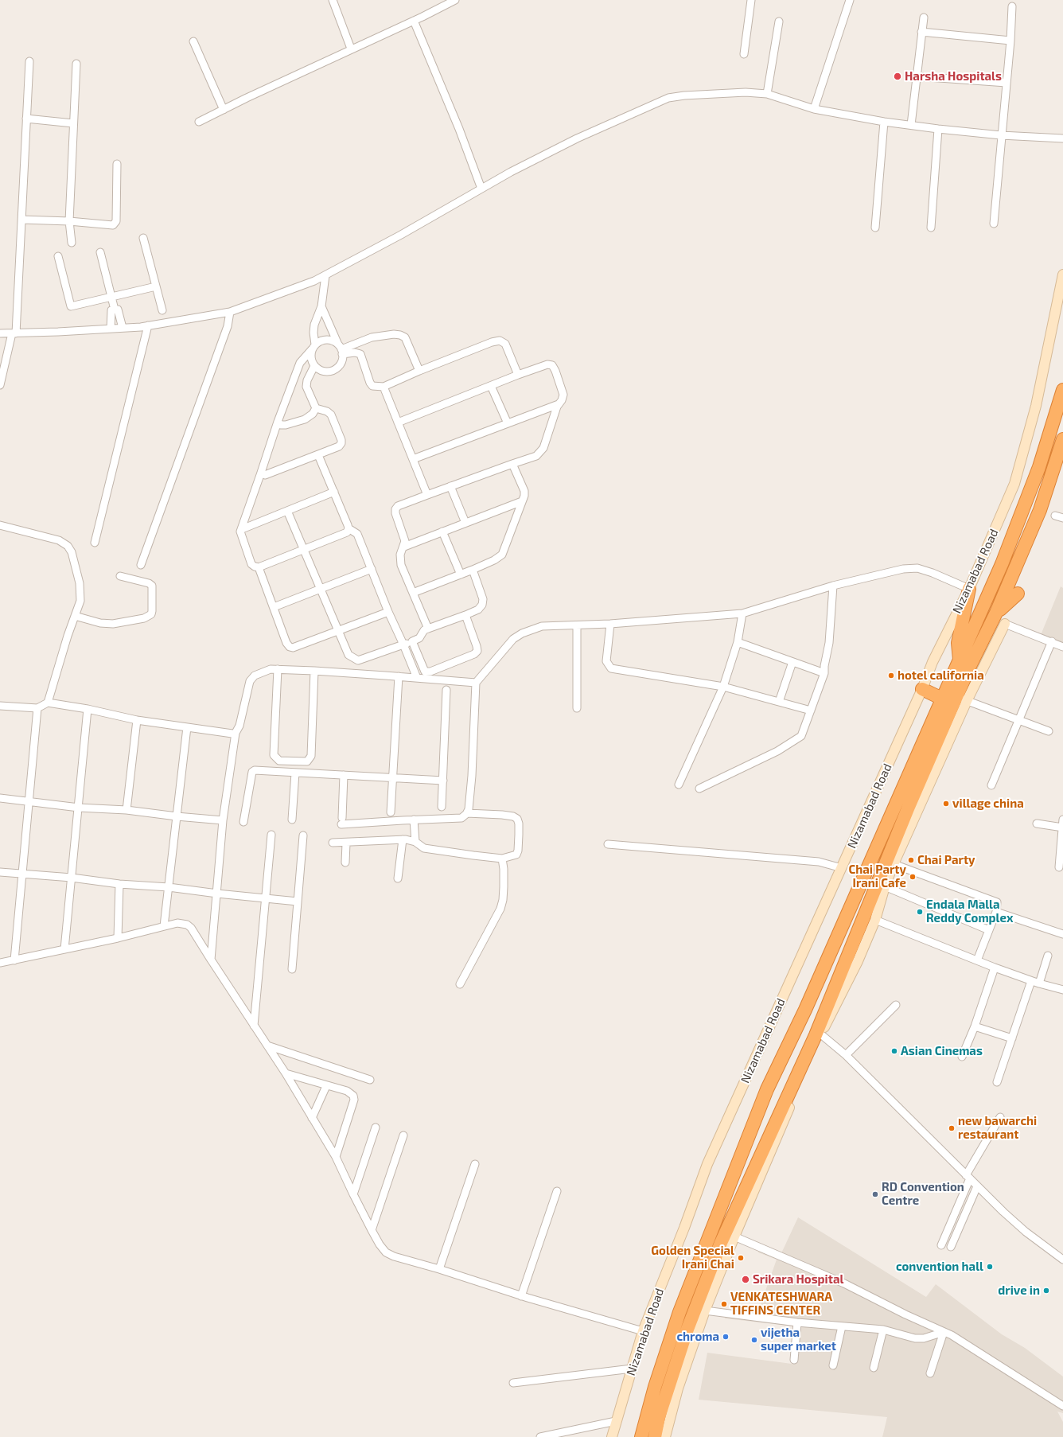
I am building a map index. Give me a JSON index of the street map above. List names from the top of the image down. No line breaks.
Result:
{"streets":{"highway":["Nizamabad Road"]},"places":["Harsha Hospitals","hotel california","village china","Chai Party","Chai Party Irani Cafe","Endala Malla Reddy Complex","Asian Cinemas","new bawarchi restaurant","RD Convention Centre","Golden Special Irani Chai","convention hall","Srikara Hospital","drive in","VENKATESHWARA TIFFINS CENTER","chroma","vijetha super market"]}
